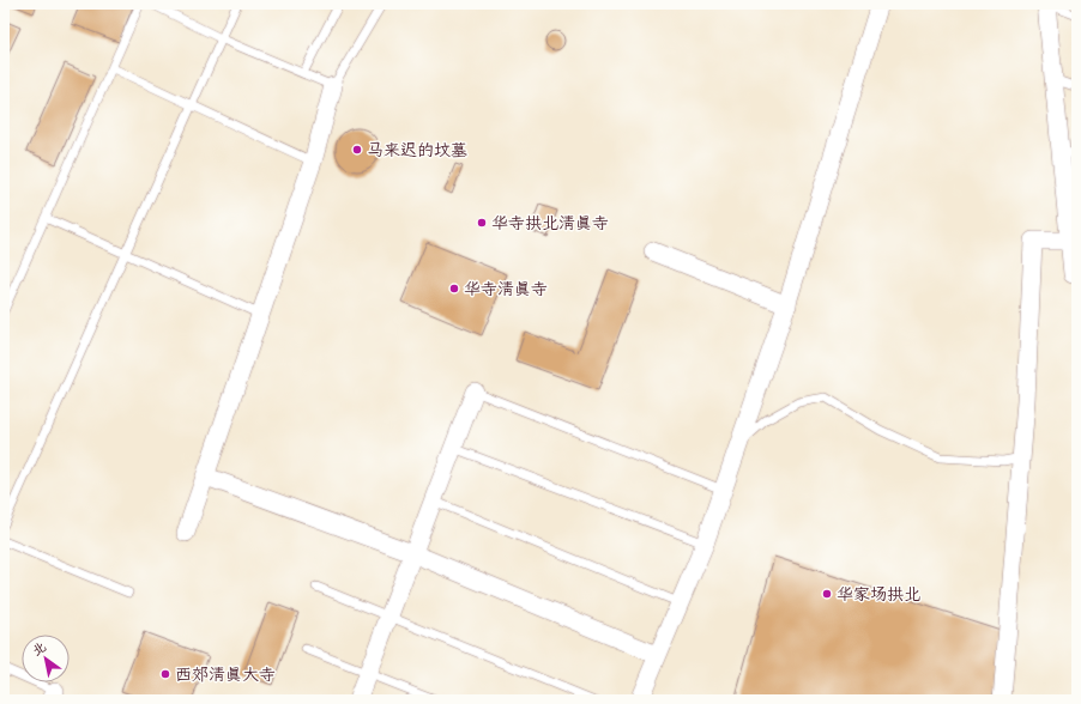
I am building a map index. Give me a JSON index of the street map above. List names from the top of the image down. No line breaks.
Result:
{"places":["马来迟的坟墓","华寺拱北清真寺","华寺清真寺","华家场拱北","西郊清真大寺"],"north":"top left"}
